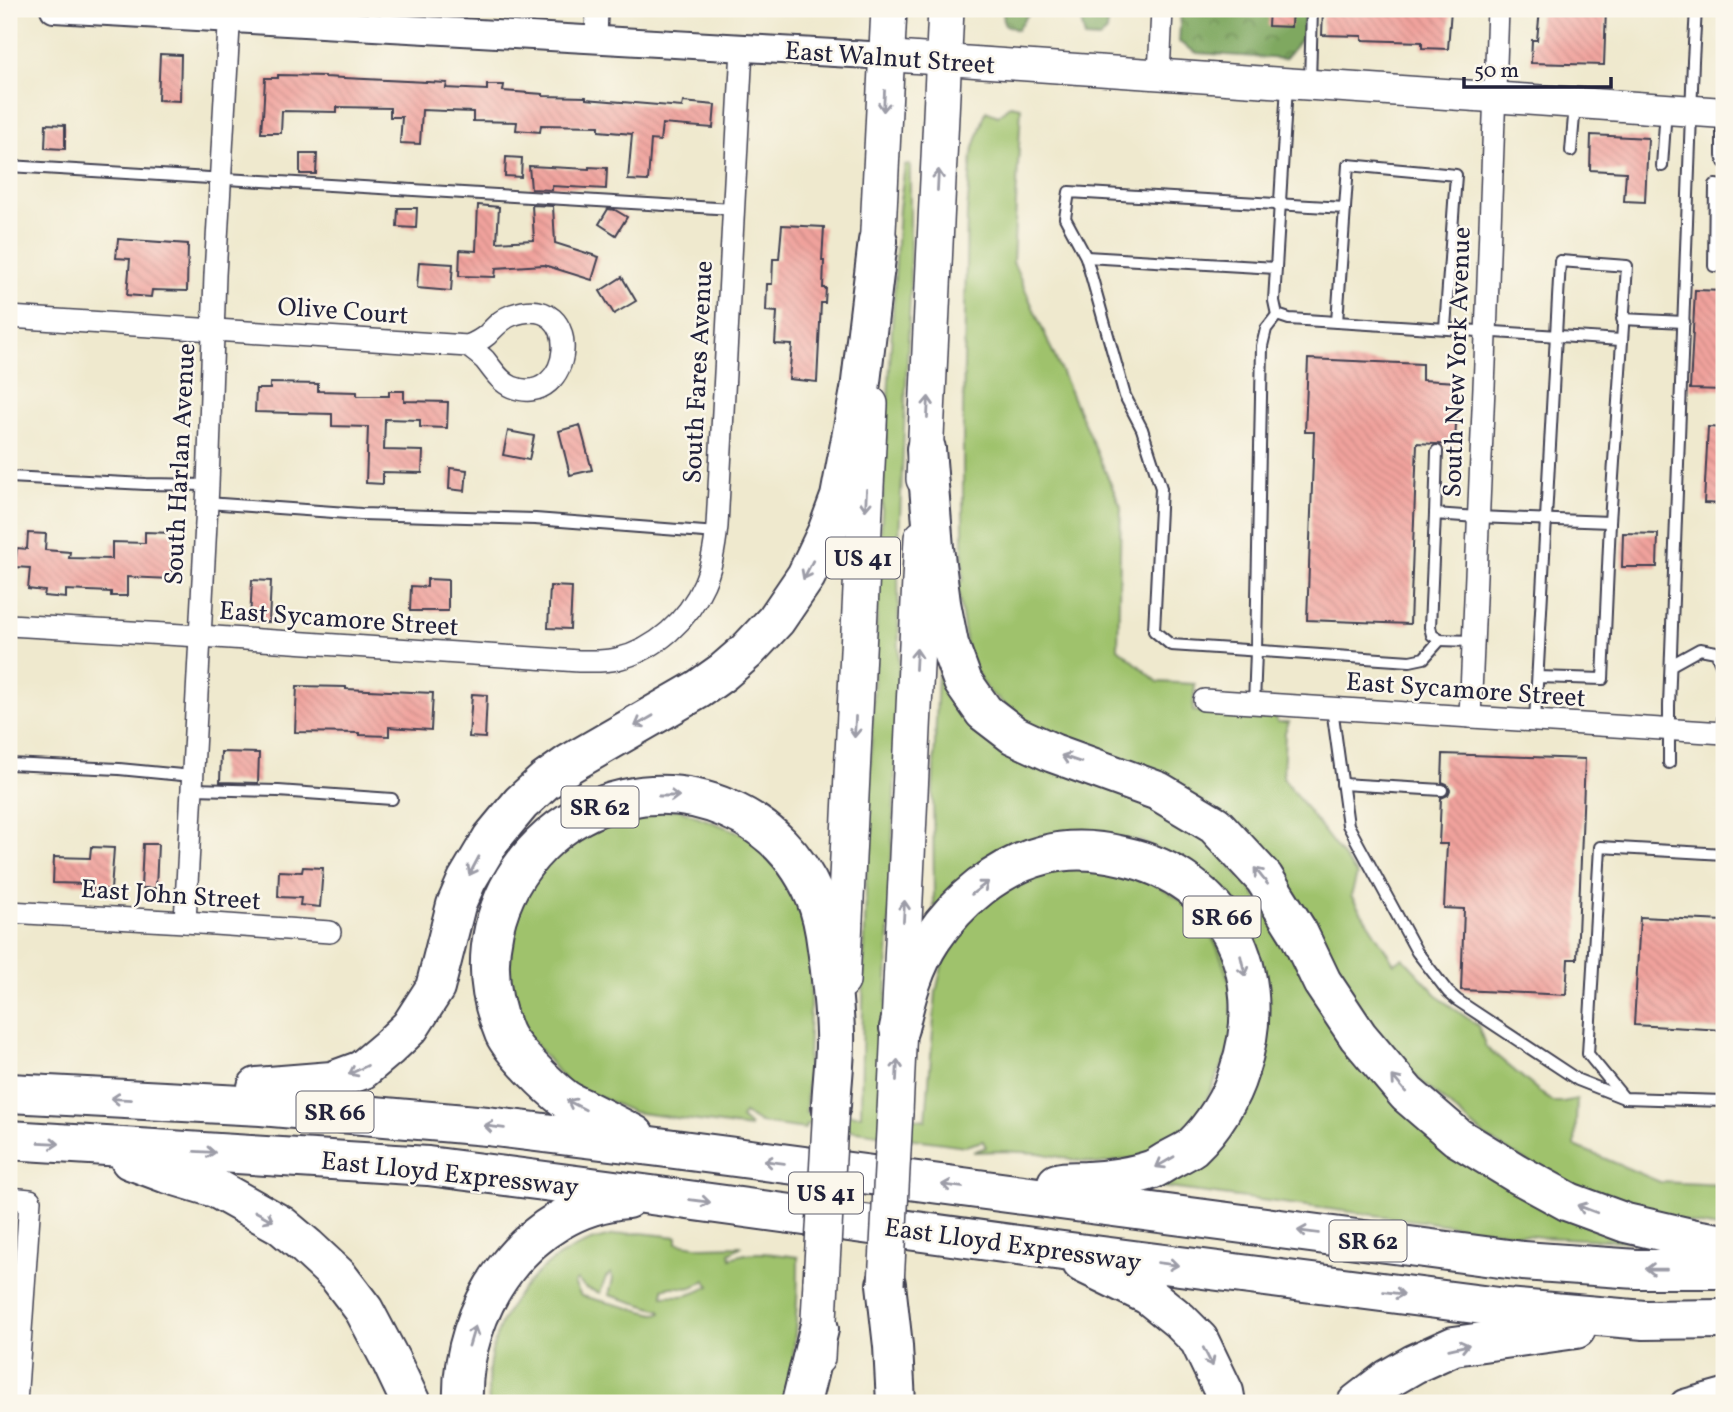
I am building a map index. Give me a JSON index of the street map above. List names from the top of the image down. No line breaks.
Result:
{"streets":{"highway":["US 41","SR 62","SR 66","East Lloyd Expressway"],"main road":["East Walnut Street"],"street":["Olive Court","South New York Avenue","South Fares Avenue","South Harlan Avenue","East Sycamore Street","East John Street"]},"crossings":[["East Walnut Street","South New York Avenue"],["East Walnut Street","South Fares Avenue"],["East Walnut Street","South Harlan Avenue"],["East Walnut Street","US 41"],["Olive Court","South Harlan Avenue"],["South New York Avenue","East Sycamore Street"],["South Fares Avenue","East Sycamore Street"],["South Harlan Avenue","East Sycamore Street"],["South Harlan Avenue","East John Street"],["US 41","SR 62"],["US 41","SR 66"],["SR 62","East Lloyd Expressway"],["SR 66","East Lloyd Expressway"]],"scale_bar":"50 m"}
